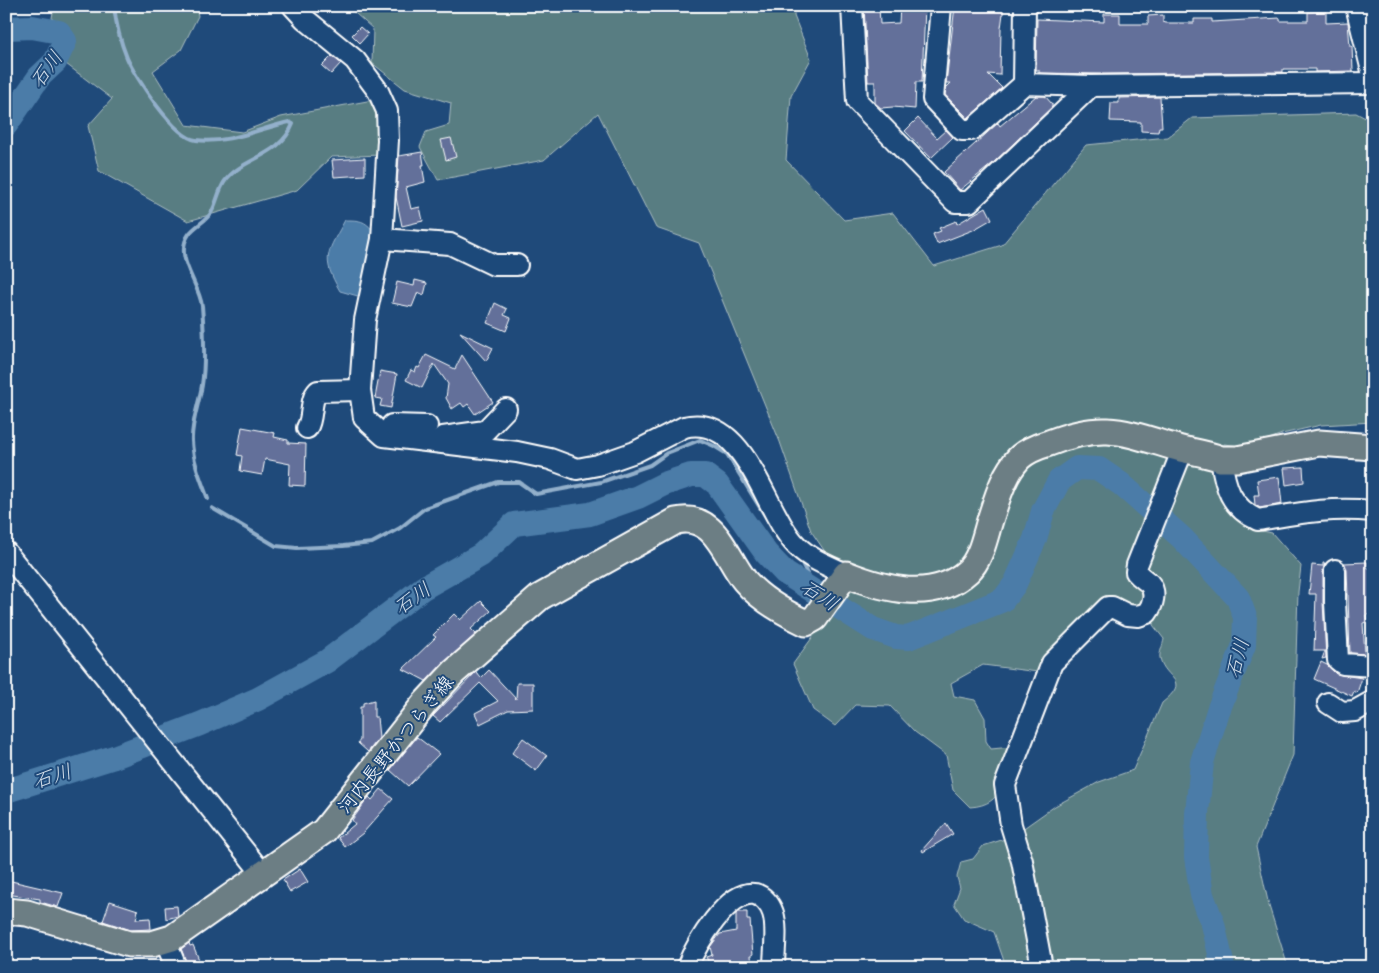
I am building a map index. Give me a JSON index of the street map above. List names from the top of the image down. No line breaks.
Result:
{"streets":{"main road":["河内長野かつらぎ線"]},"water":["石川"]}
